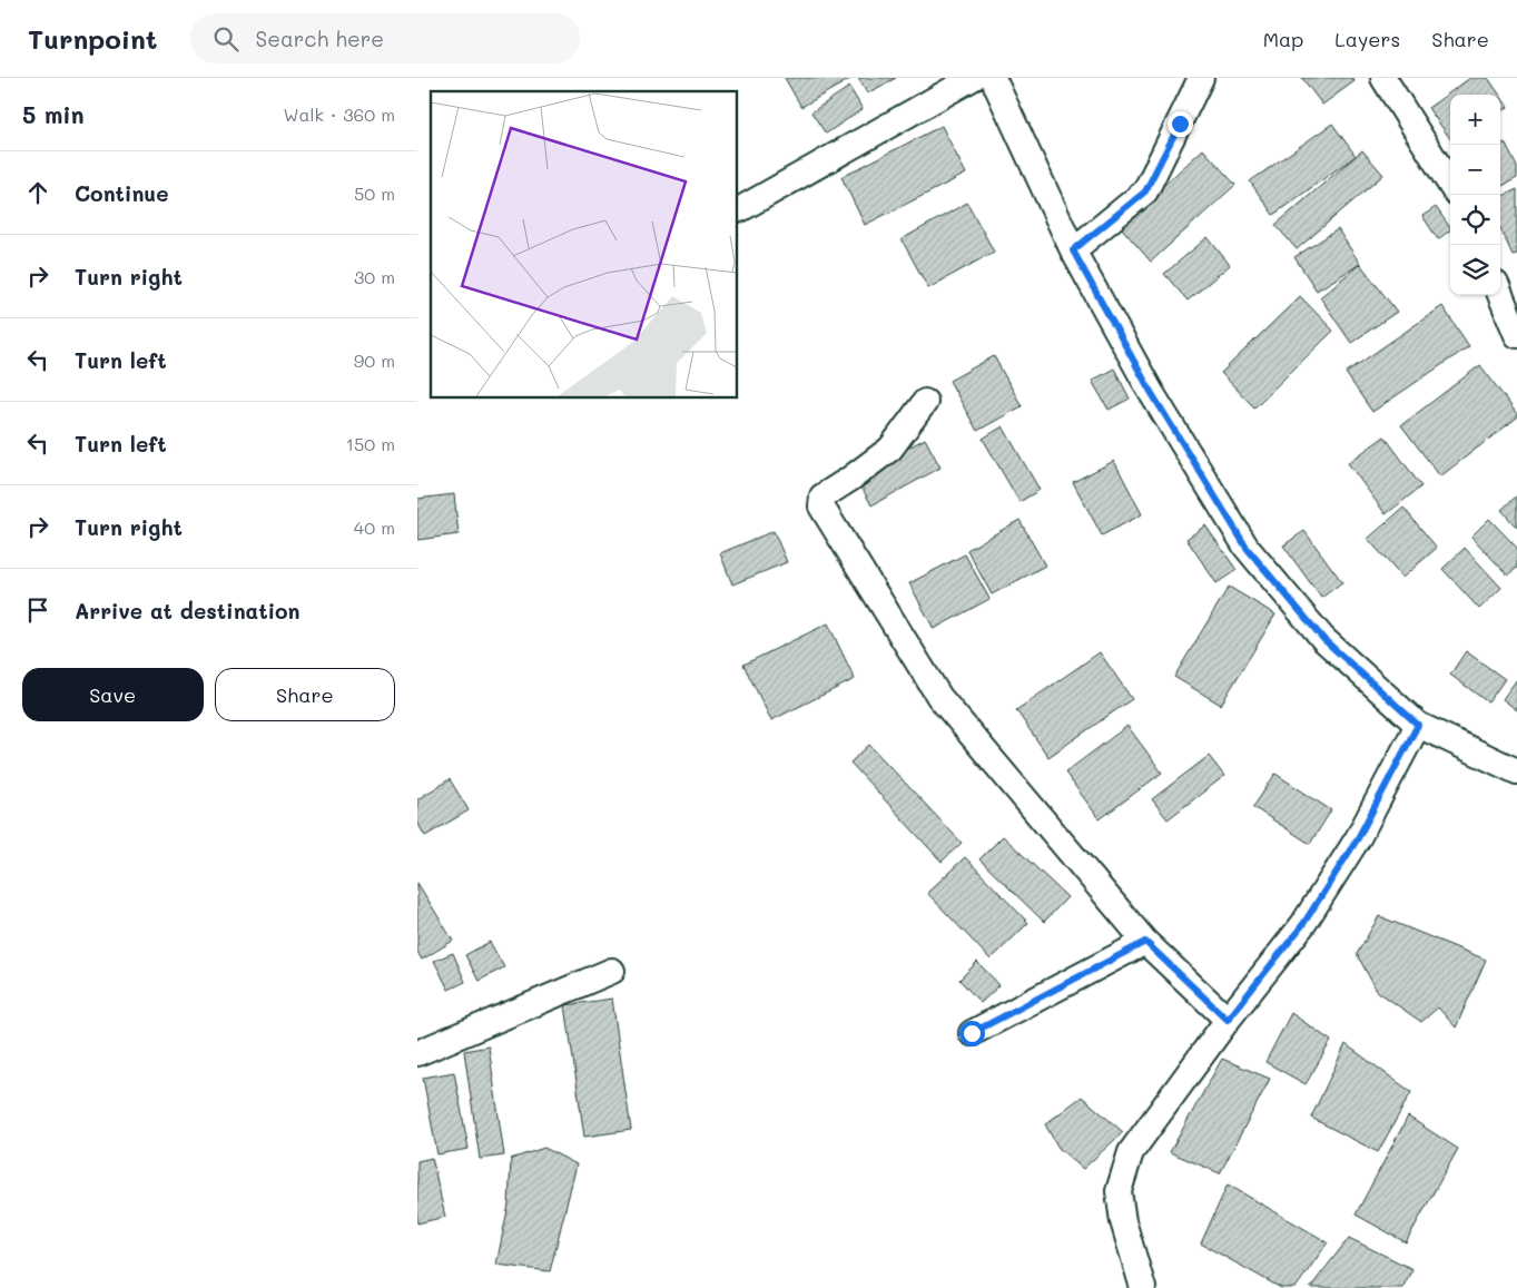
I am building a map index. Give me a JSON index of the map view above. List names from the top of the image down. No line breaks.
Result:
{"page":{"header":"Turnpoint","search":"Search here","nav":["Map","Layers","Share"],"heading":["5 min","Walk · 360 m"],"map_buttons":["+","−"],"list":[["Continue","50 m"],["Turn right","30 m"],["Turn left","90 m"],["Turn left","150 m"],["Turn right","40 m"],"Arrive at destination"],"buttons":["Save","Share"]}}
